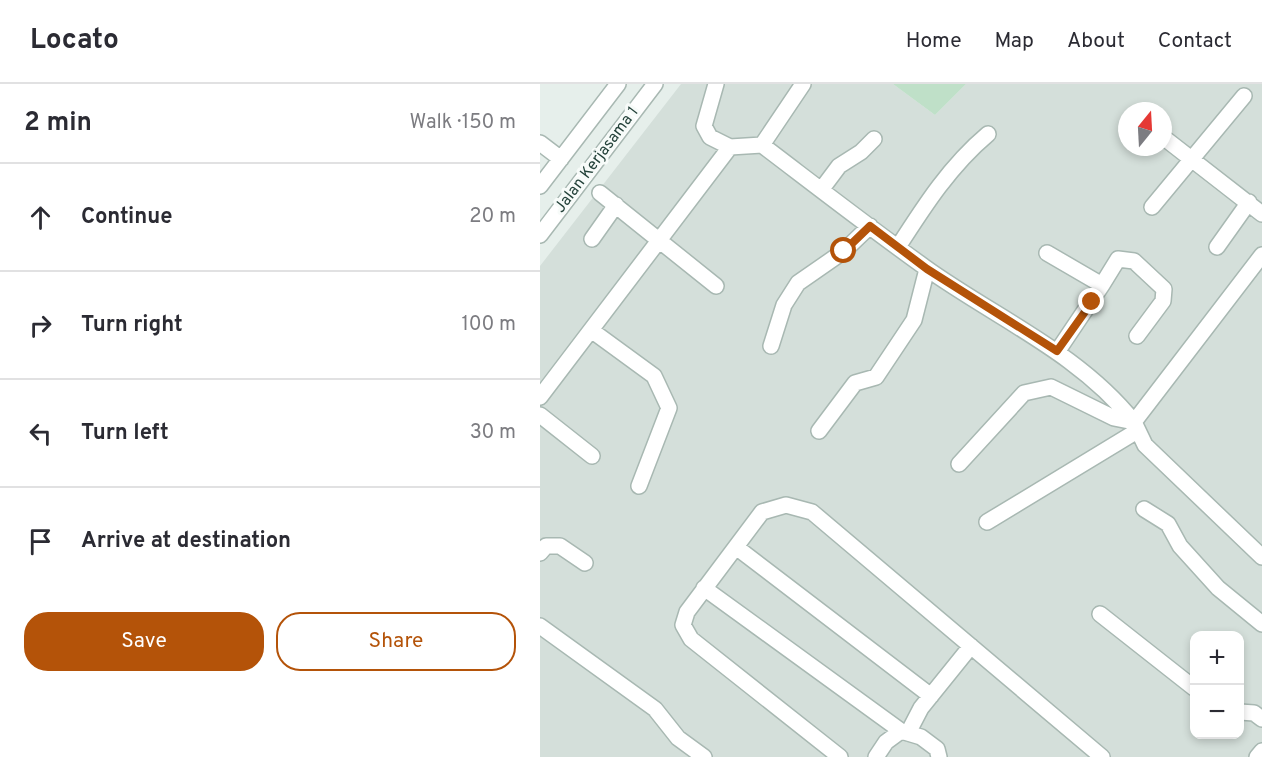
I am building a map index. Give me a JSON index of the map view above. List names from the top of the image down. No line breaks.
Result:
{"streets":{"street":["Jalan Kerjasama 1"]},"north":"top","page":{"header":"Locato","nav":["Home","Map","About","Contact"],"heading":["2 min","Walk · 150 m"],"list":[["Continue","20 m"],["Turn right","100 m"],["Turn left","30 m"],"Arrive at destination"],"buttons":["Save","Share"],"map_buttons":["+","−"]}}
